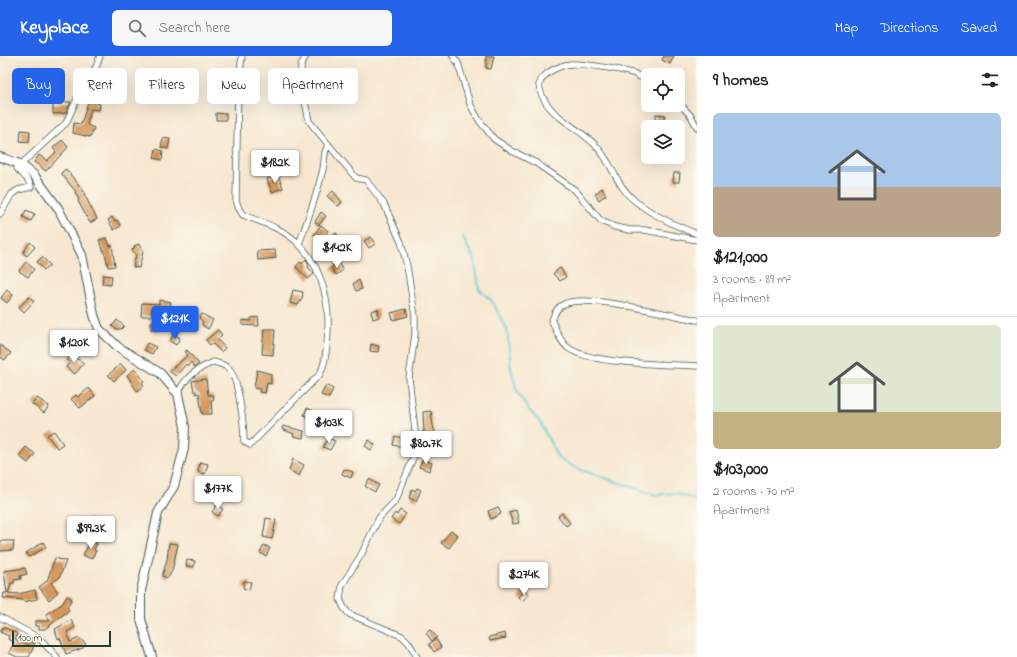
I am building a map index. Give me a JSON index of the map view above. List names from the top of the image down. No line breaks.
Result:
{"scale_bar":"100 m","page":{"header":"Keyplace","search":"Search here","nav":["Map","Directions","Saved"],"heading":"9 homes","chip":["Buy","Rent","Filters","New","Apartment"],"list":[{"name":"$121,000","note":"3 rooms · 89 m² · Apartment"},{"name":"$103,000","note":"2 rooms · 70 m² · Apartment"}],"price":["$182K","$142K","$121K","$120K","$103K","$80.7K","$177K","$99.3K","$274K"],"scale":"100 m"}}
